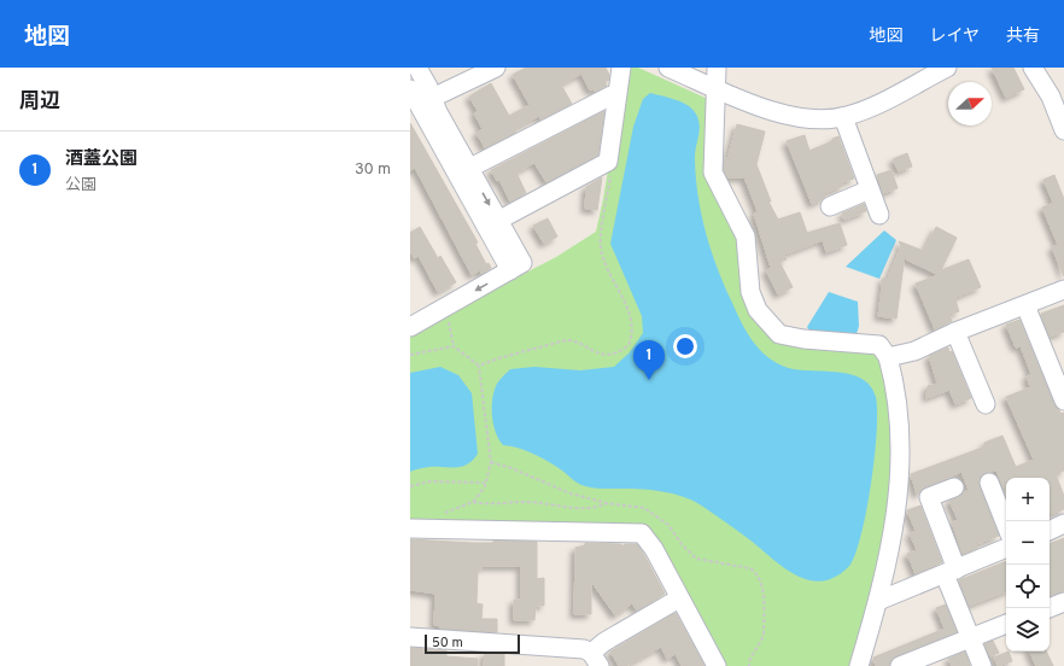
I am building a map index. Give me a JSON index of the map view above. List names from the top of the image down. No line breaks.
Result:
{"scale_bar":"50 m","north":"right","page":{"header":"地図","nav":["地図","レイヤ","共有"],"heading":"周辺","list":[{"mark":"1","name":"酒蓋公園","note":"公園","value":"30 m"}],"pins":"1","map_buttons":["+","−"],"scale":"50 m"}}
